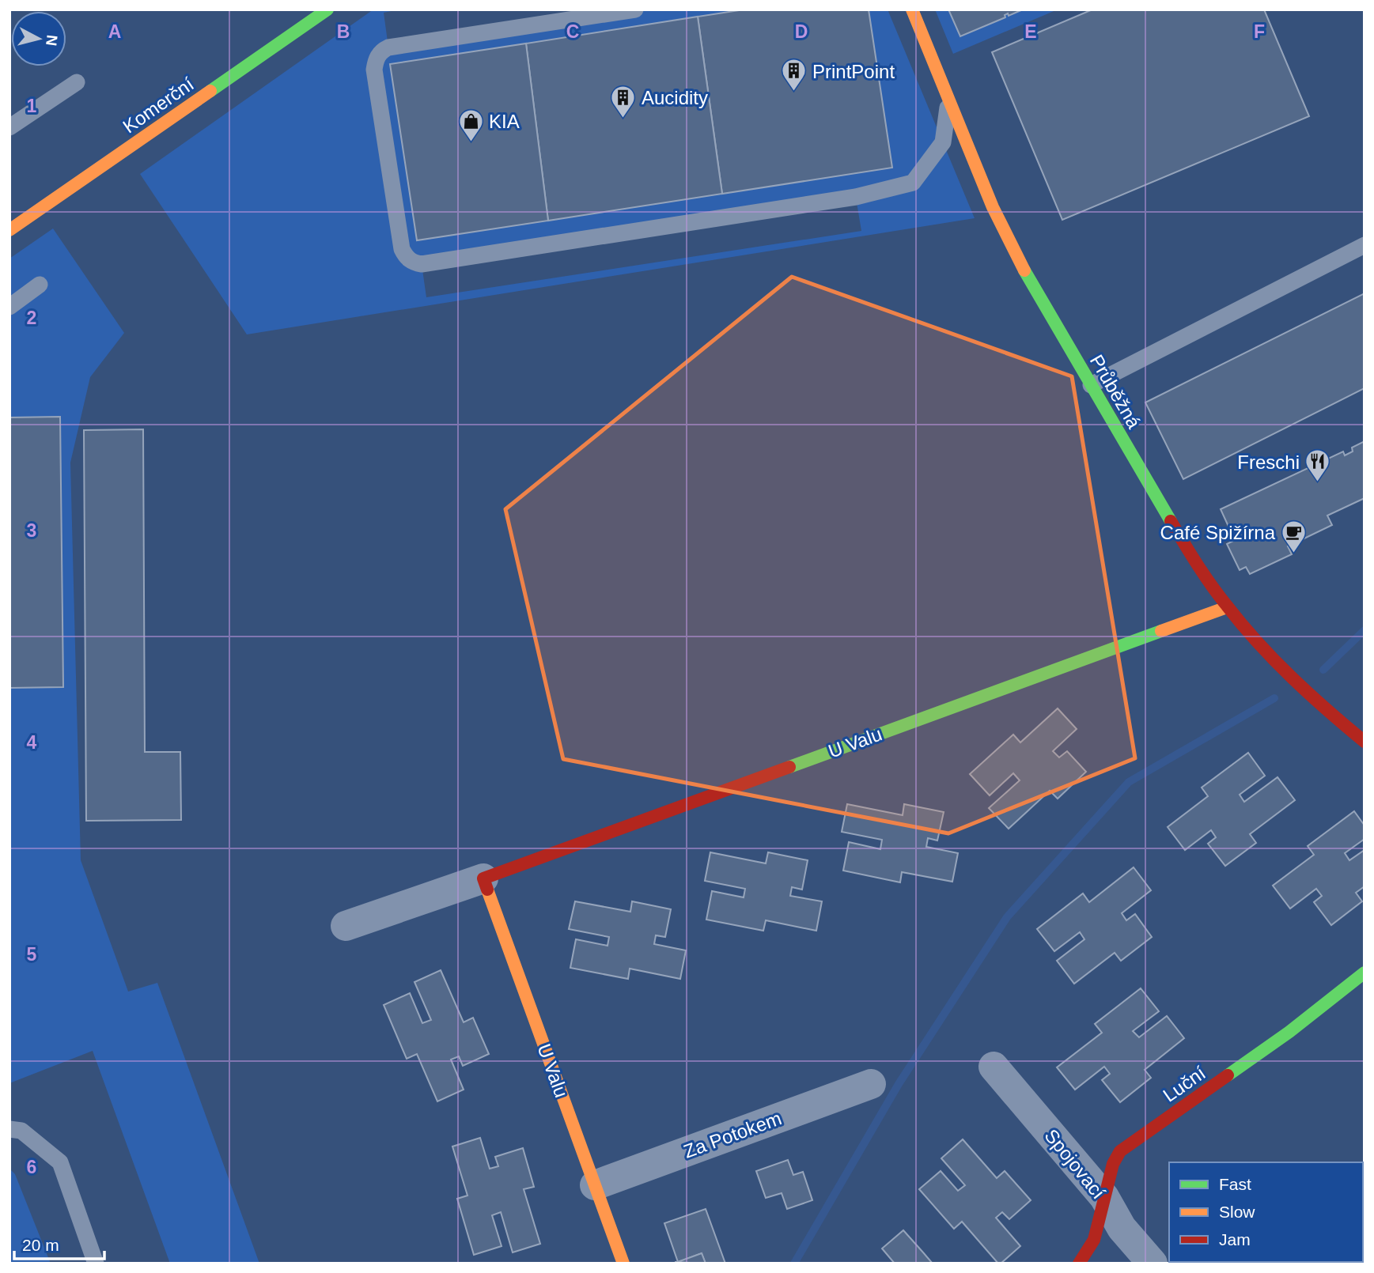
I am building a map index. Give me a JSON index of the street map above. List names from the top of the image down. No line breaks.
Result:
{"streets":{"street":["Komerční","Průběžná","U Valu","Luční","Za Potokem","Spojovací"]},"crossings":[["Průběžná","U Valu"],["U Valu","Za Potokem"],["Luční","Spojovací"]],"places":{"building":["PrintPoint","Aucidity"],"shop":["KIA"],"restaurant":["Freschi"],"cafe":["Café Spižírna"]},"legend":["Fast","Slow","Jam"],"scale_bar":"20 m","north":"right","grid":{"columns":["A","B","C","D","E","F"],"rows":["1","2","3","4","5","6"]}}
